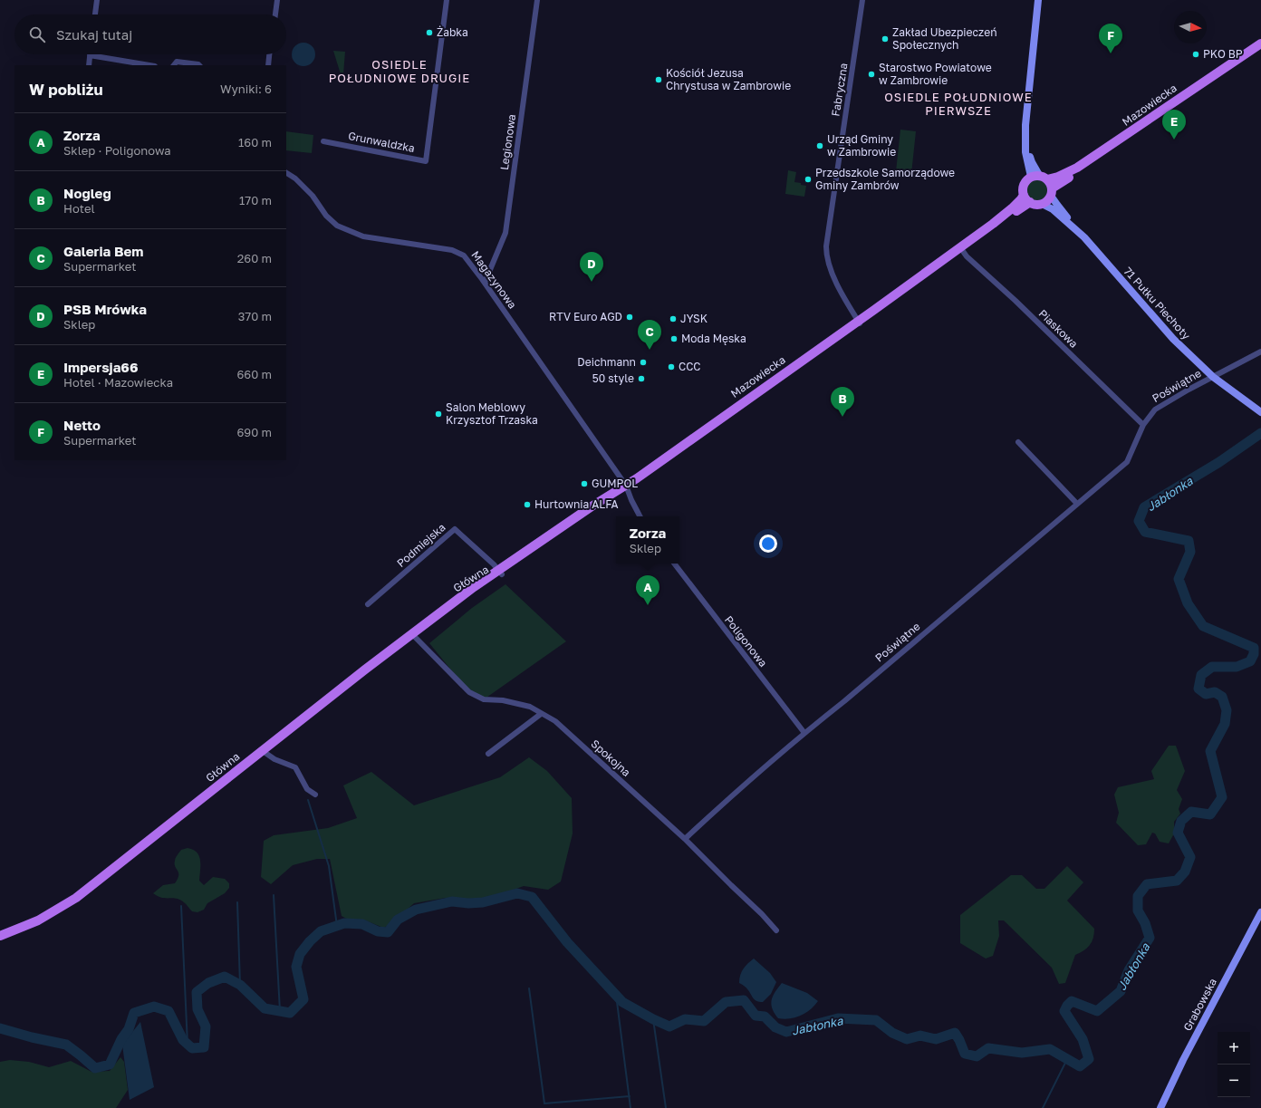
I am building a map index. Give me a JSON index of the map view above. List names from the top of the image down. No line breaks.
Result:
{"streets":{"main road":["Mazowiecka","Główna"],"street":["Fabryczna","Grunwaldzka","Legionowa","Magazynowa","71 Pułku Piechoty","Piaskowa","Poświątne","Podmiejska","Poligonowa","Spokojna","Grabowska"]},"crossings":[["Fabryczna","Mazowiecka"],["Mazowiecka","Magazynowa"],["Mazowiecka","71 Pułku Piechoty"],["Mazowiecka","Piaskowa"],["Mazowiecka","Podmiejska"],["Mazowiecka","Główna"],["Legionowa","Magazynowa"],["71 Pułku Piechoty","Poświątne"],["Piaskowa","Poświątne"],["Poświątne","Poligonowa"],["Poświątne","Spokojna"],["Podmiejska","Główna"],["Główna","Spokojna"]],"districts":["OSIEDLE POŁUDNIOWE DRUGIE","OSIEDLE POŁUDNIOWE PIERWSZE"],"water":["Jabłonka"],"places":["Żabka","Zakład Ubezpieczeń Społecznych","PKO BP","Starostwo Powiatowe w Zambrowie","Kościół Jezusa Chrystusa w Zambrowie","Urząd Gminy w Zambrowie","Przedszkole Samorządowe Gminy Zambrów","RTV Euro AGD","JYSK","Moda Męska","Deichmann","CCC","50 style","Salon Meblowy Krzysztof Trzaska","GUMPOL","Hurtownia ALFA"],"north":"right","page":{"search":"Szukaj tutaj","pins":["F","E","D","C","B","A"],"heading":["W pobliżu","Wyniki: 6"],"list":[{"mark":"A","name":"Zorza","note":"Sklep · Poligonowa","value":"160 m"},{"mark":"B","name":"Nogleg","note":"Hotel","value":"170 m"},{"mark":"C","name":"Galeria Bem","note":"Supermarket","value":"260 m"},{"mark":"D","name":"PSB Mrówka","note":"Sklep","value":"370 m"},{"mark":"E","name":"Impersja66","note":"Hotel · Mazowiecka","value":"660 m"},{"mark":"F","name":"Netto","note":"Supermarket","value":"690 m"}],"popup":["Zorza","Sklep"],"map_buttons":["+","−"]}}
